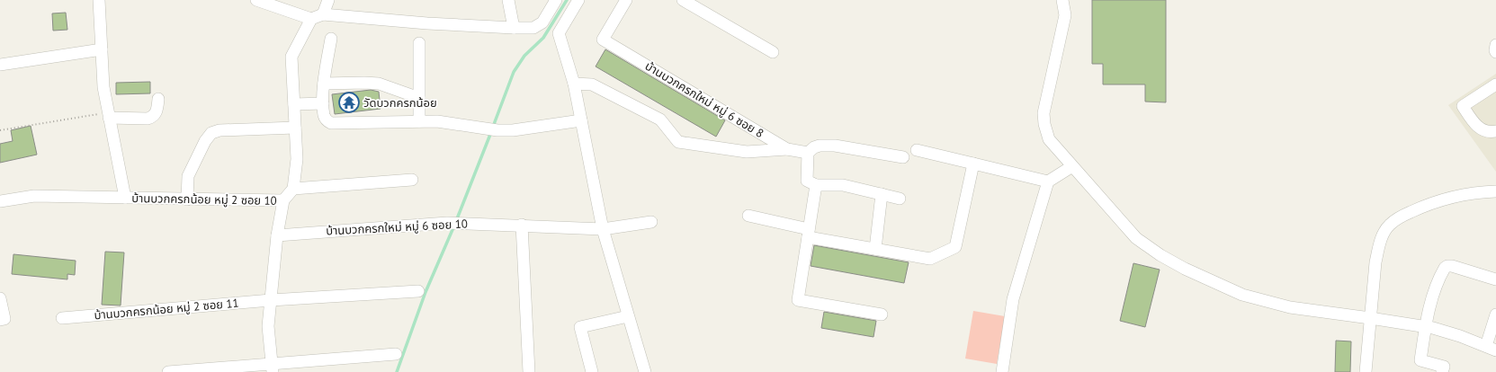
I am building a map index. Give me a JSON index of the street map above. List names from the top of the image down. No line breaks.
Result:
{"streets":{"street":["บ้านบวกครกใหม่ หมู่ 6 ซอย 8","บ้านบวกครกน้อย หมู่ 2 ซอย 10","บ้านบวกครกใหม่ หมู่ 6 ซอย 10","บ้านบวกครกน้อย หมู่ 2 ซอย 11"]},"places":{"temple":["วัดบวกครกน้อย"]}}
